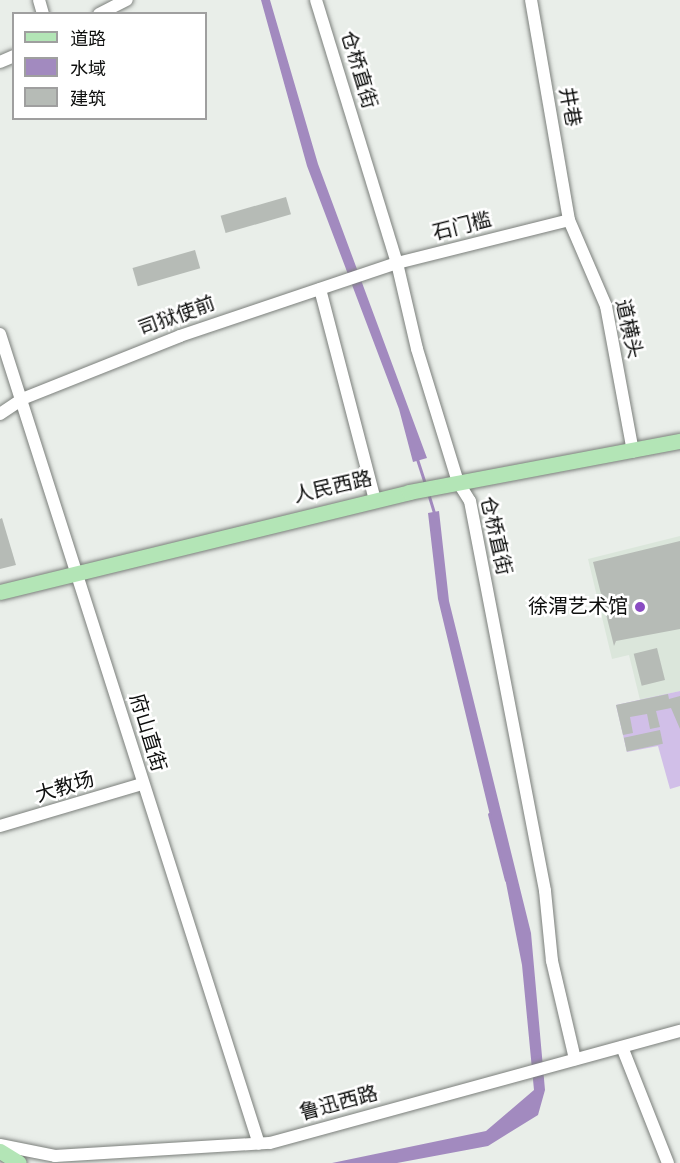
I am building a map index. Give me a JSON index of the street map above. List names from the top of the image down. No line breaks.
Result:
{"streets":{"main road":["人民西路"],"street":["仓桥直街","井巷","石门槛","司狱使前","道横头","府山直街","大教场","鲁迅西路"]},"crossings":[["仓桥直街","石门槛"],["仓桥直街","人民西路"],["仓桥直街","鲁迅西路"],["井巷","石门槛"],["井巷","道横头"],["石门槛","司狱使前"],["石门槛","道横头"],["司狱使前","府山直街"],["道横头","人民西路"],["人民西路","府山直街"],["府山直街","大教场"],["府山直街","鲁迅西路"]],"places":["徐渭艺术馆"],"legend":["道路","水域","建筑"]}
